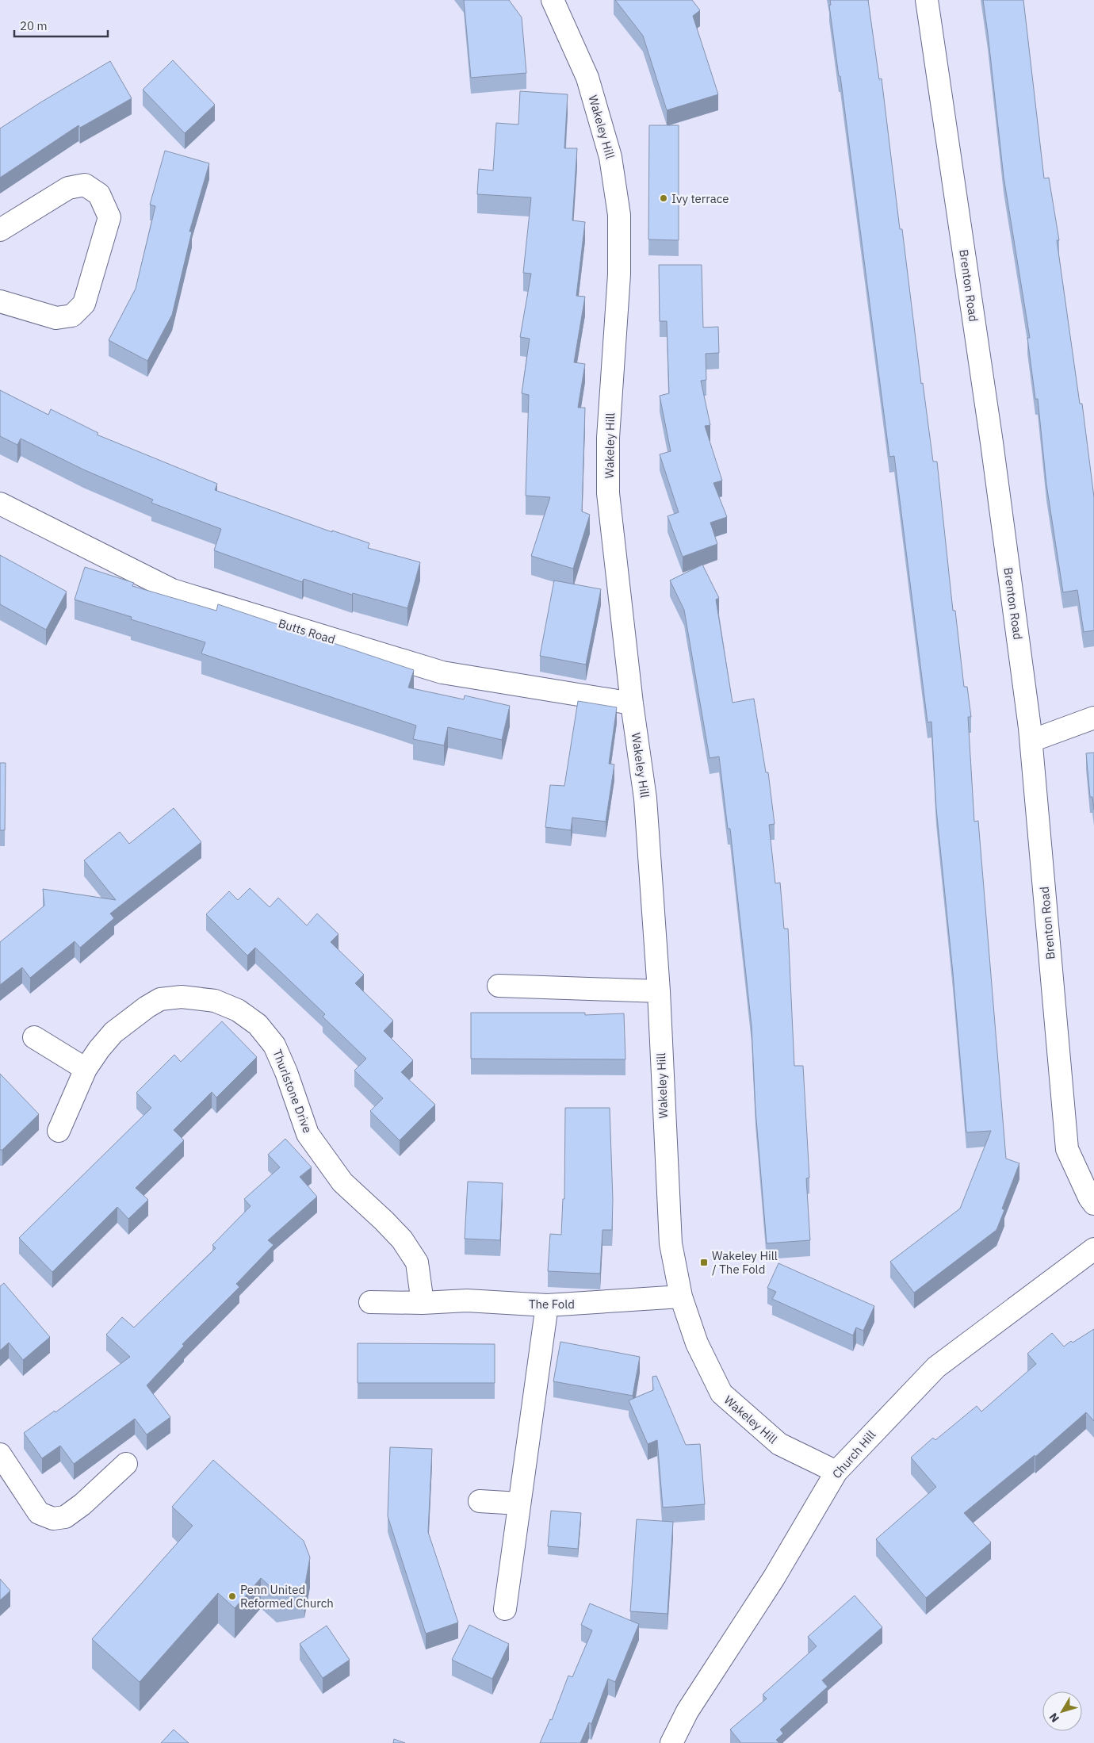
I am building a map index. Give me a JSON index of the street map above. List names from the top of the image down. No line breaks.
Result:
{"streets":{"street":["Wakeley Hill","Brenton Road","Butts Road","Thurlstone Drive","The Fold","Church Hill"]},"crossings":[["Wakeley Hill","Butts Road"],["Wakeley Hill","The Fold"],["Wakeley Hill","Church Hill"],["Thurlstone Drive","The Fold"]],"places":{"other":["Ivy terrace","Penn United Reformed Church"],"transit":["Wakeley Hill / The Fold"]},"scale_bar":"20 m","north":"bottom left"}
